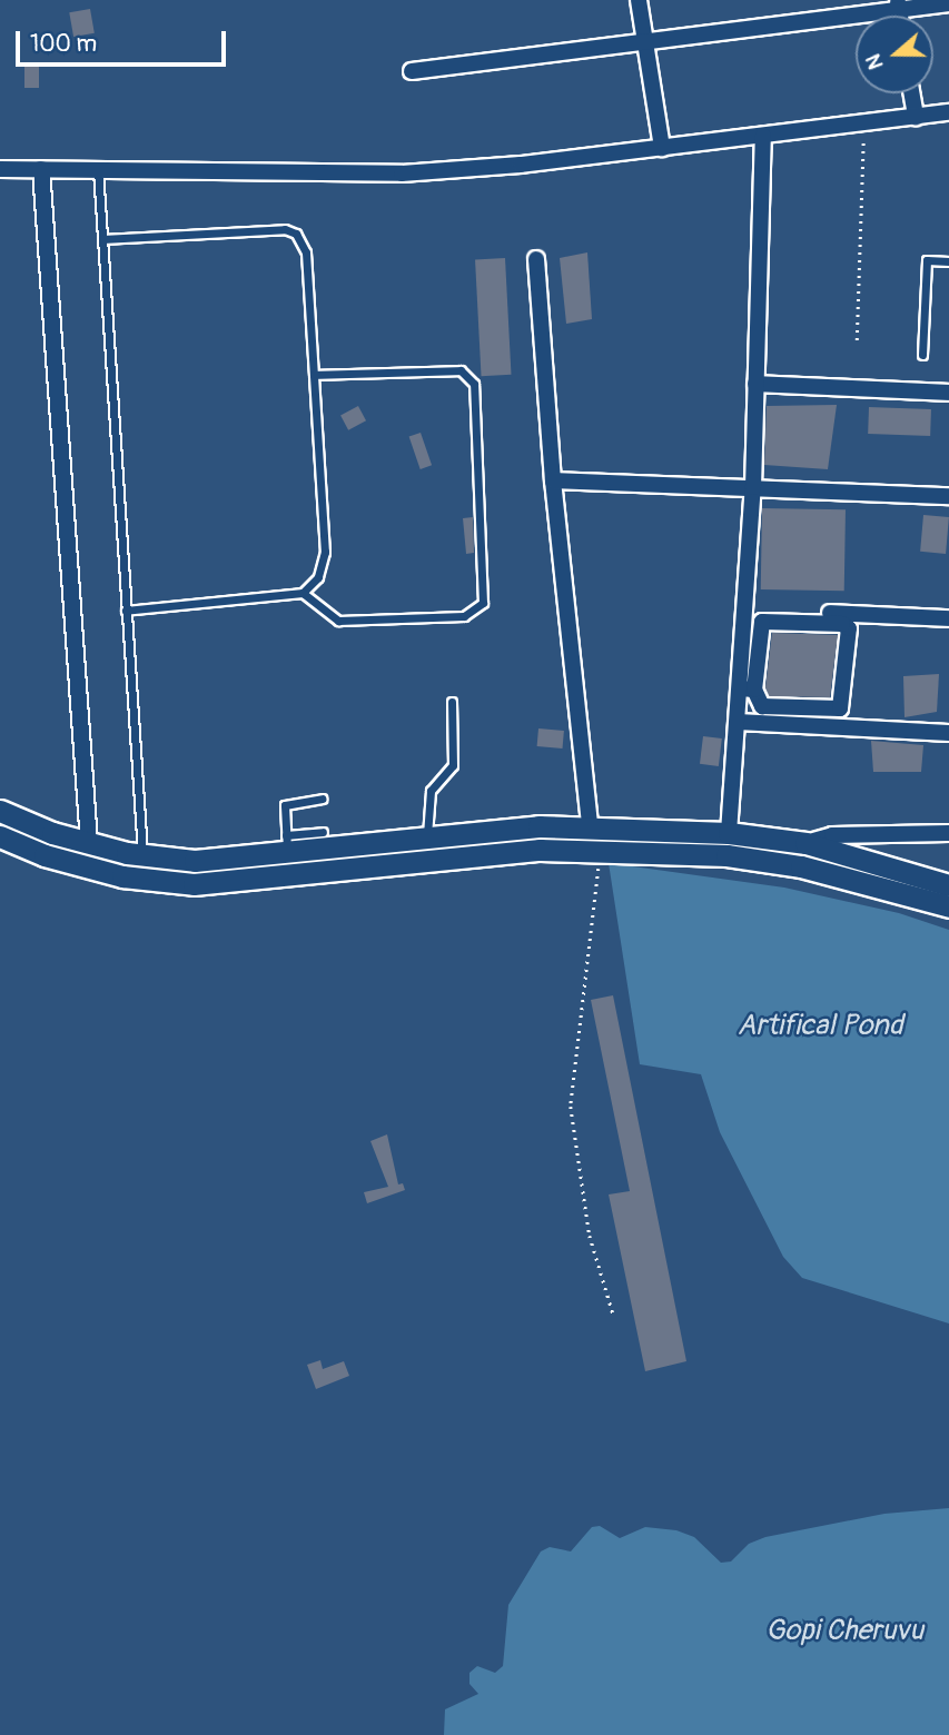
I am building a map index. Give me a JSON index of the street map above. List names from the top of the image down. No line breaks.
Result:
{"water":["Artifical Pond","Gopi Cheruvu"],"scale_bar":"100 m","north":"left"}
